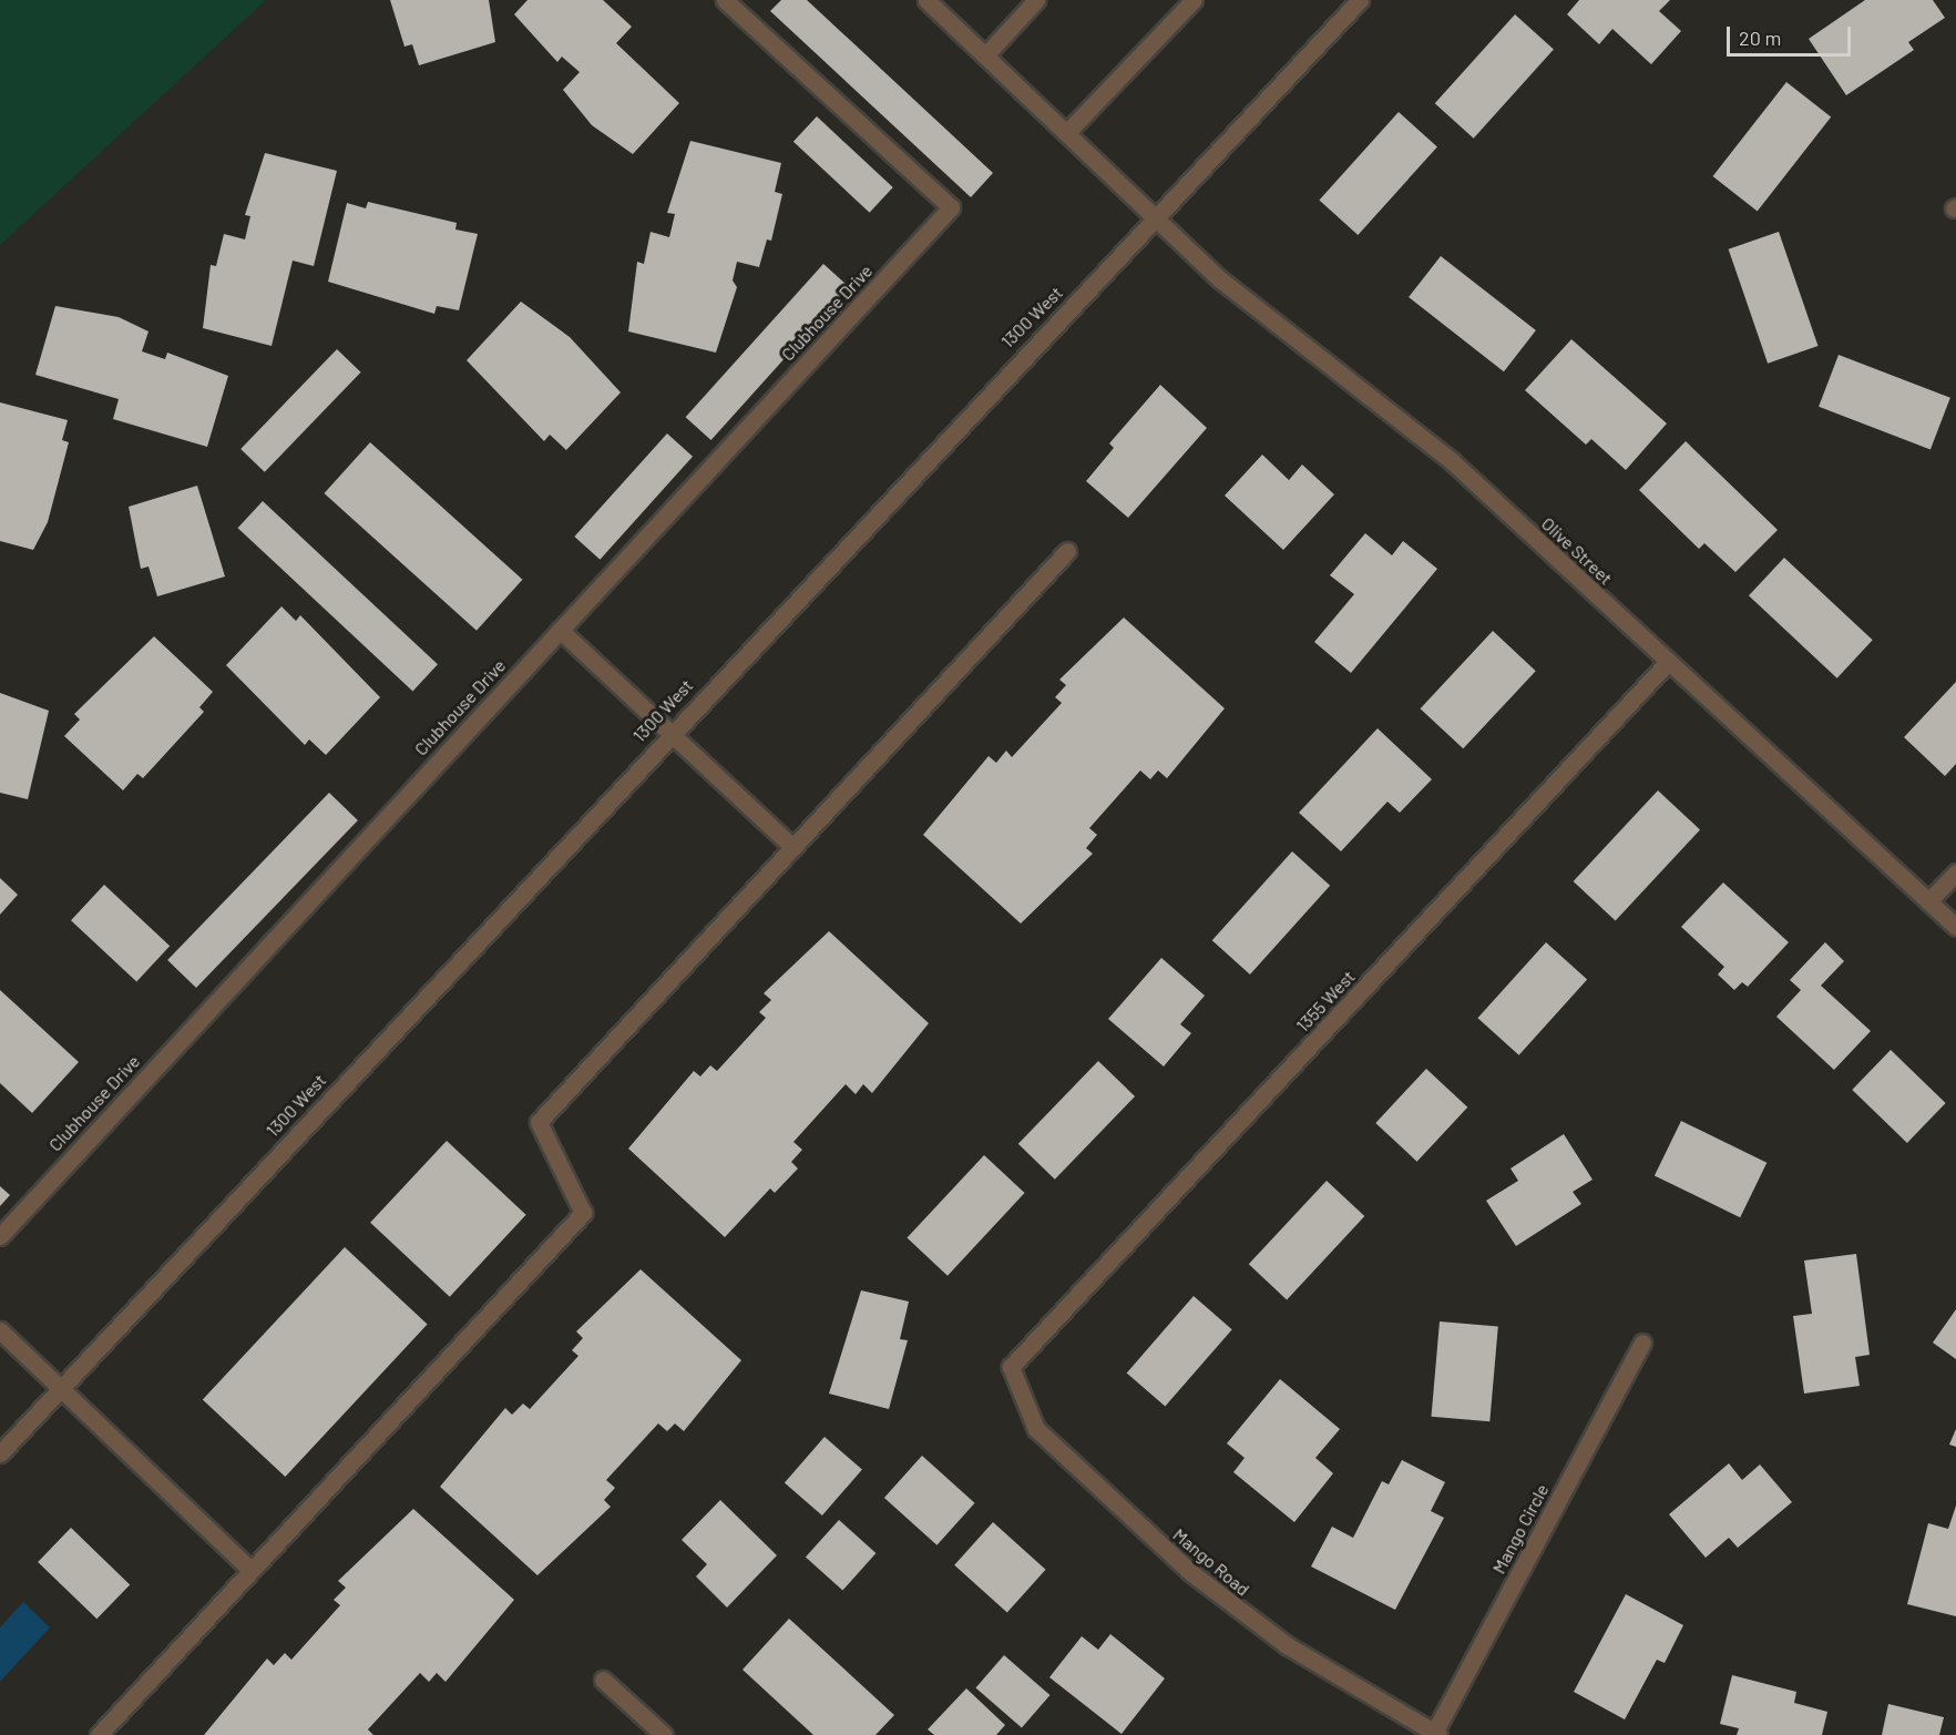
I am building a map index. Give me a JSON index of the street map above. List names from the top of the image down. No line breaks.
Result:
{"streets":{"street":["Clubhouse Drive","1300 West","Olive Street","1355 West","Mango Circle","Mango Road"]},"crossings":[["1300 West","Olive Street"],["Olive Street","1355 West"],["1355 West","Mango Road"],["Mango Circle","Mango Road"]],"scale_bar":"20 m"}
